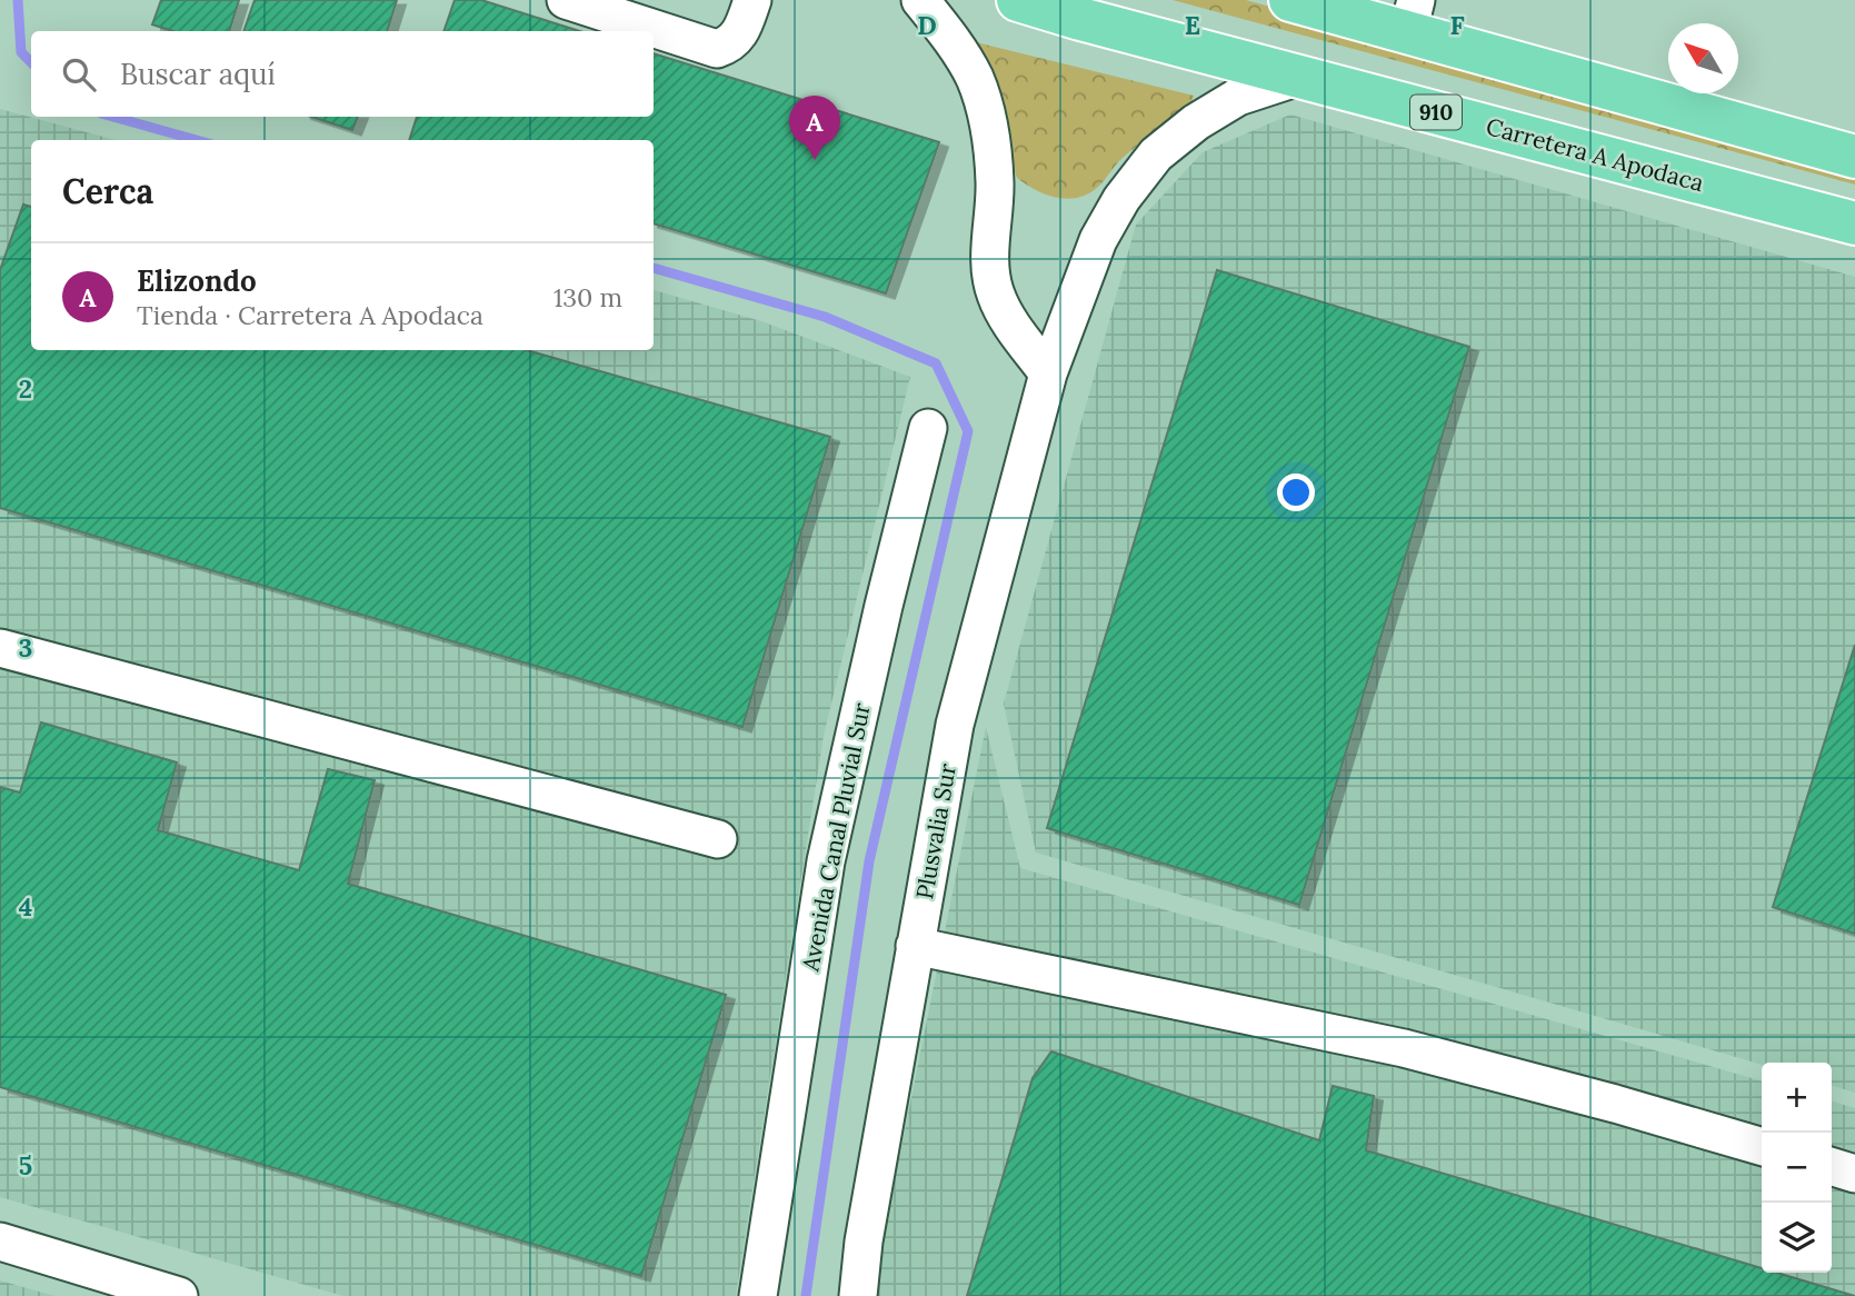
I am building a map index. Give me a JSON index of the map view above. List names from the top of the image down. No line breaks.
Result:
{"streets":{"main road":["910","Carretera A Apodaca"],"street":["Plusvalia Sur","Avenida Canal Pluvial Sur"]},"crossings":[["Carretera A Apodaca","Plusvalia Sur"]],"north":"top left","page":{"search":"Buscar aquí","pins":"A","heading":"Cerca","list":[{"mark":"A","name":"Elizondo","note":"Tienda · Carretera A Apodaca","value":"130 m"}],"map_buttons":["+","−"]},"grid":{"columns":["D","E","F"],"rows":["2","3","4","5"]}}
